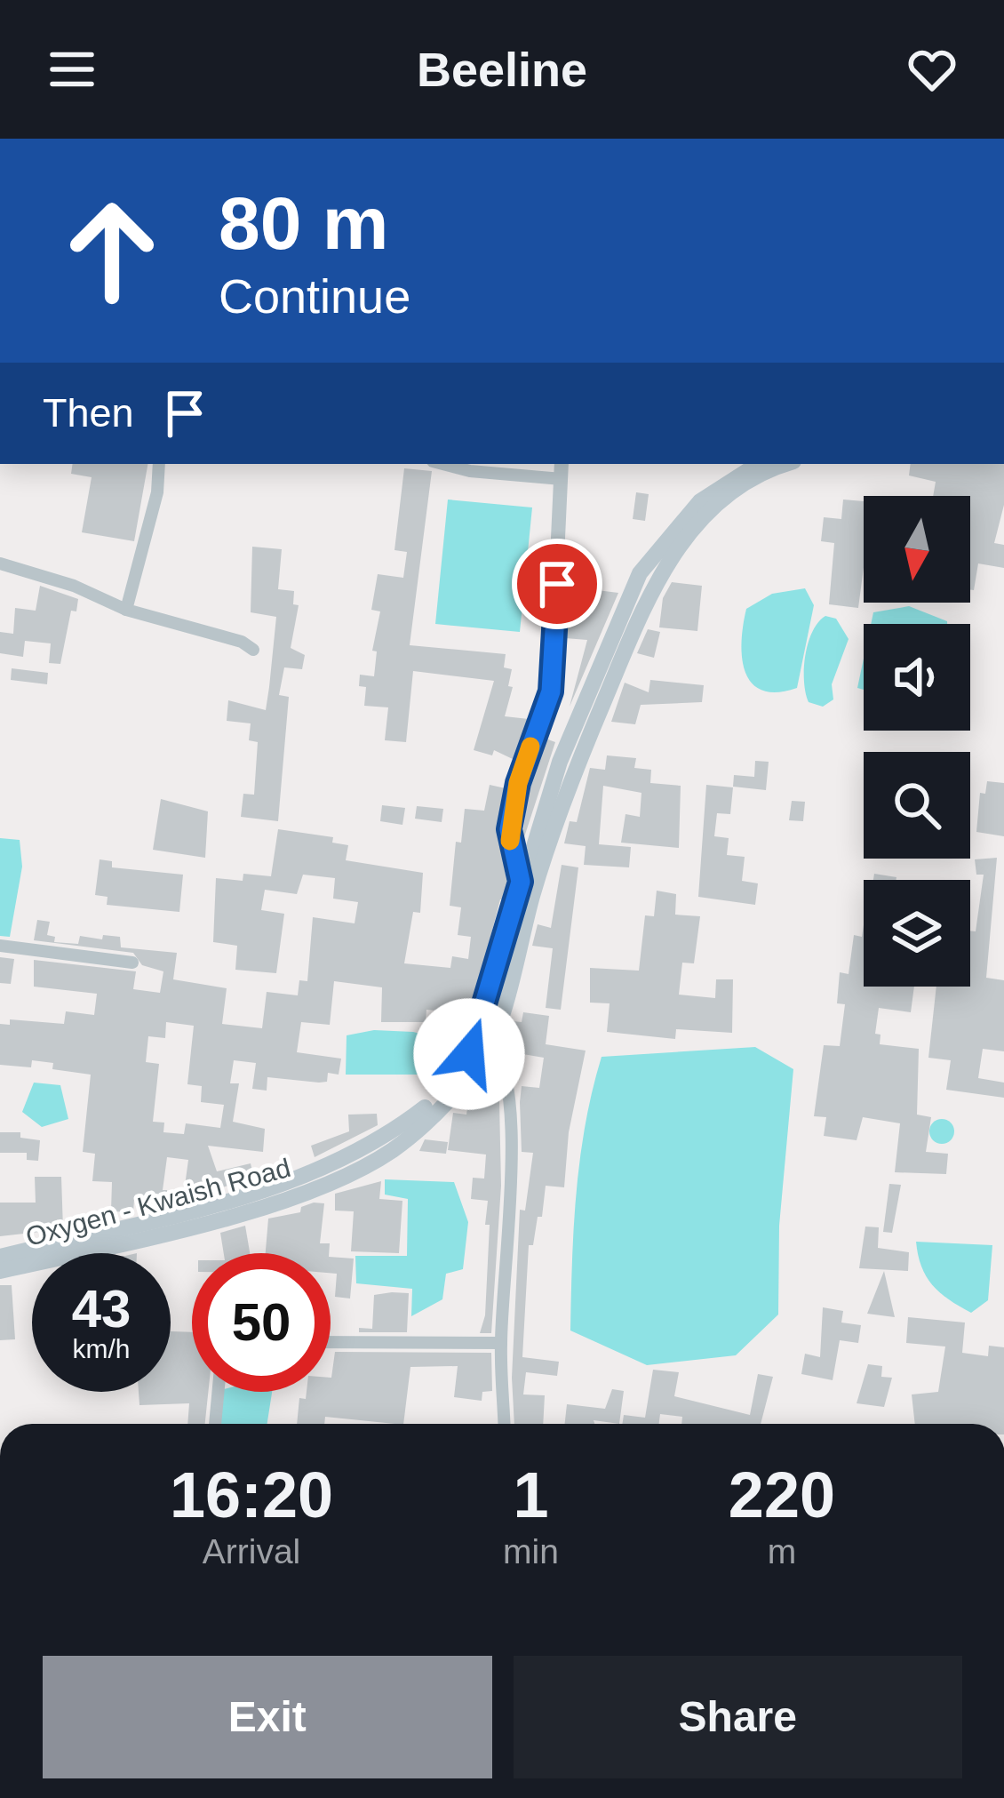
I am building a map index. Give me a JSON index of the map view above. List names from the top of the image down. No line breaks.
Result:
{"streets":{"main road":["Oxygen - Kwaish Road"]},"north":"bottom","page":{"header":"Beeline","turn":["80 m","Continue"],"then":"Then","speed":"43 km/h","limit":"50","eta":["16:20","Arrival","1","min","220","m"],"buttons":["Exit","Share"]}}
